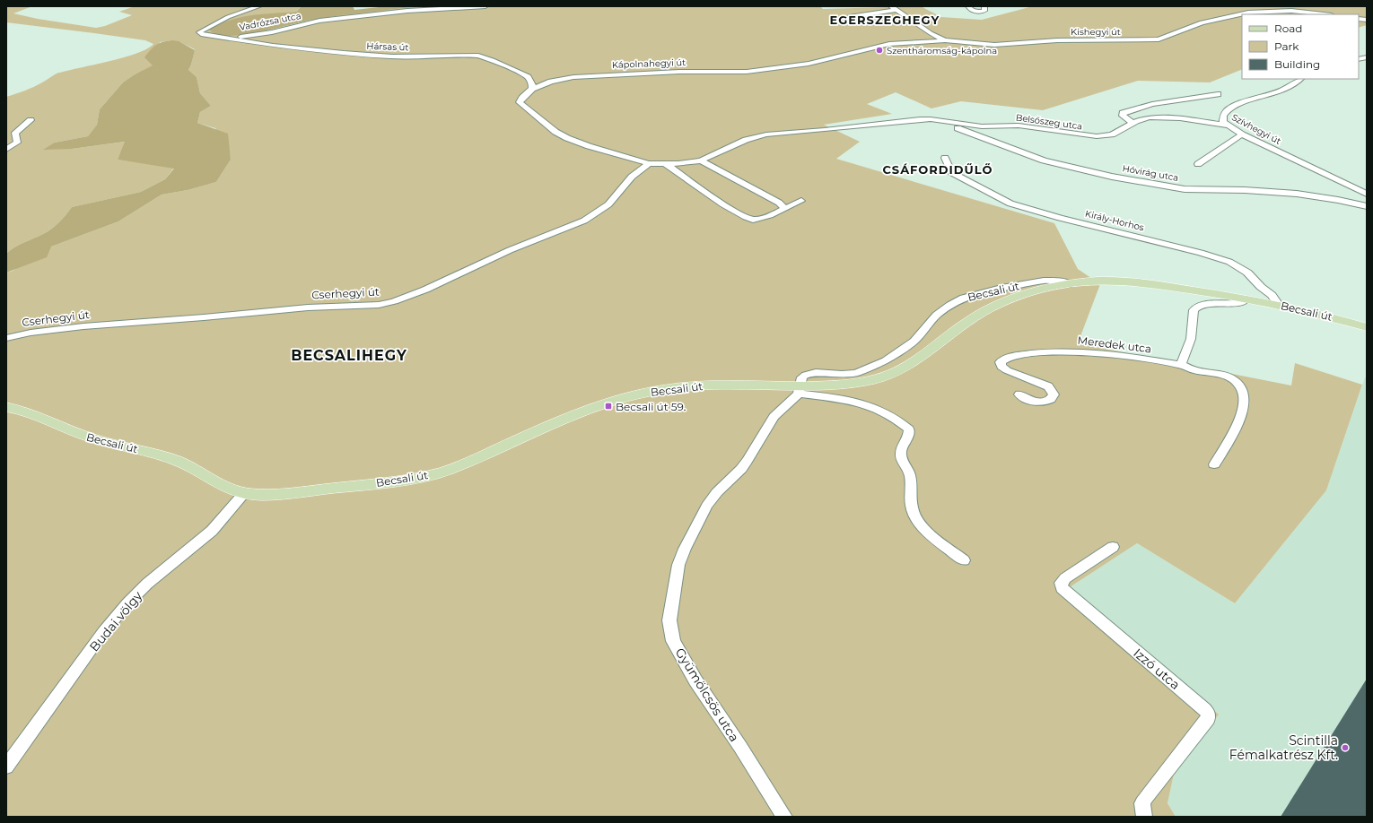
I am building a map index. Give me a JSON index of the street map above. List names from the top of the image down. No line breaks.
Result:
{"streets":{"main road":["Becsali út"],"street":["Vadrózsa utca","Kishegyi út","Hársas út","Kápolnahegyi út","Belsőszeg utca","Szívhegyi út","Hóvirág utca","Király-Horhos","Cserhegyi út","Meredek utca","Budai völgy","Izzó utca","Gyümölcsös utca"]},"crossings":[["Vadrózsa utca","Hársas út"],["Kishegyi út","Kápolnahegyi út"],["Hársas út","Kápolnahegyi út"],["Kápolnahegyi út","Belsőszeg utca"],["Kápolnahegyi út","Hóvirág utca"],["Kápolnahegyi út","Cserhegyi út"],["Belsőszeg utca","Szívhegyi út"],["Belsőszeg utca","Hóvirág utca"],["Király-Horhos","Becsali út"],["Becsali út","Meredek utca"],["Becsali út","Budai völgy"],["Becsali út","Gyümölcsös utca"]],"districts":["EGERSZEGHEGY","CSÁFORDIDŰLŐ","BECSALIHEGY"],"places":{"other":["Szentháromság-kápolna","Scintilla Fémalkatrész Kft."],"transit":["Becsali út 59."]},"legend":["Road","Park","Building"]}
